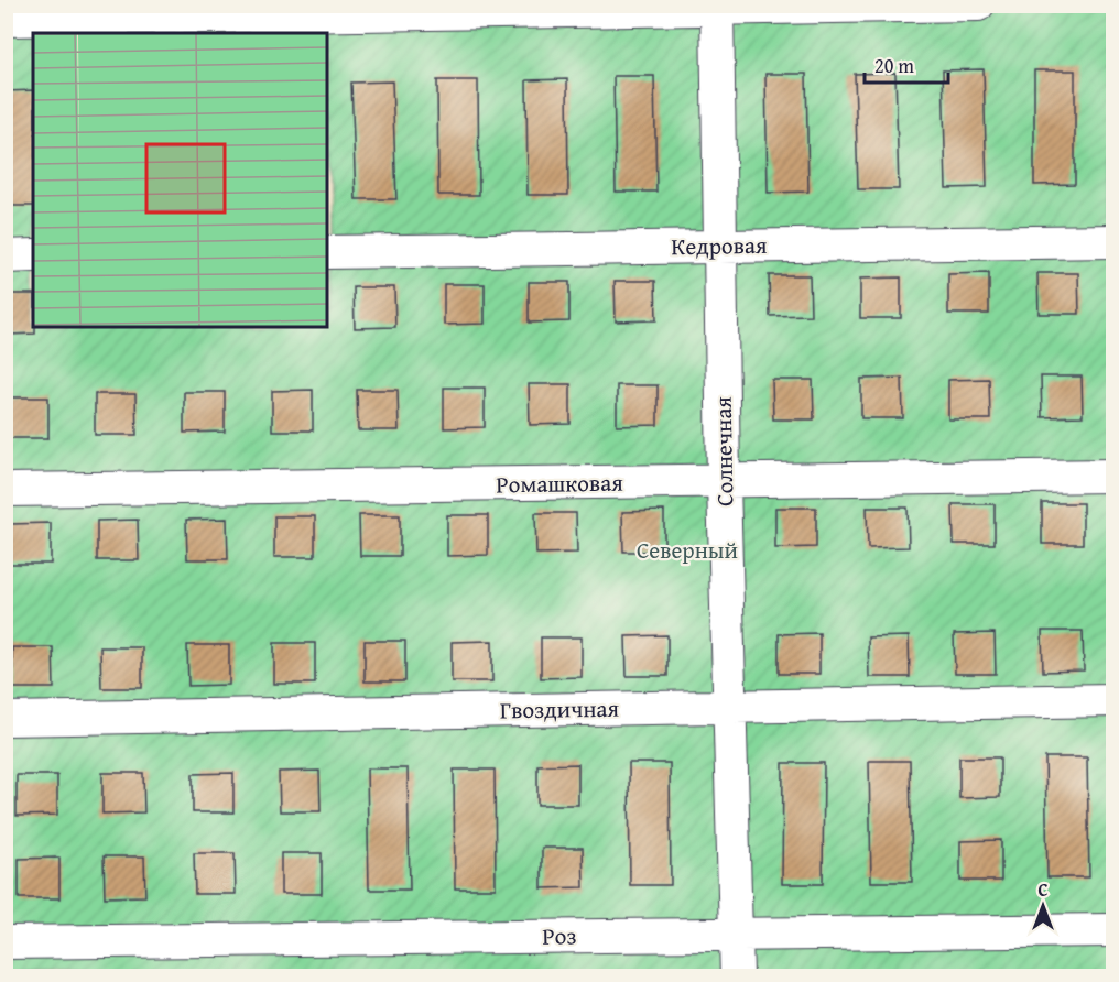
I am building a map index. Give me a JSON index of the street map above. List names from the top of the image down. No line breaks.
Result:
{"streets":{"street":["Кедровая","Солнечная","Ромашковая","Гвоздичная","Роз"]},"crossings":[["Кедровая","Солнечная"],["Солнечная","Ромашковая"],["Солнечная","Гвоздичная"],["Солнечная","Роз"]],"parks":["Северный"],"scale_bar":"20 m","north":"top"}
